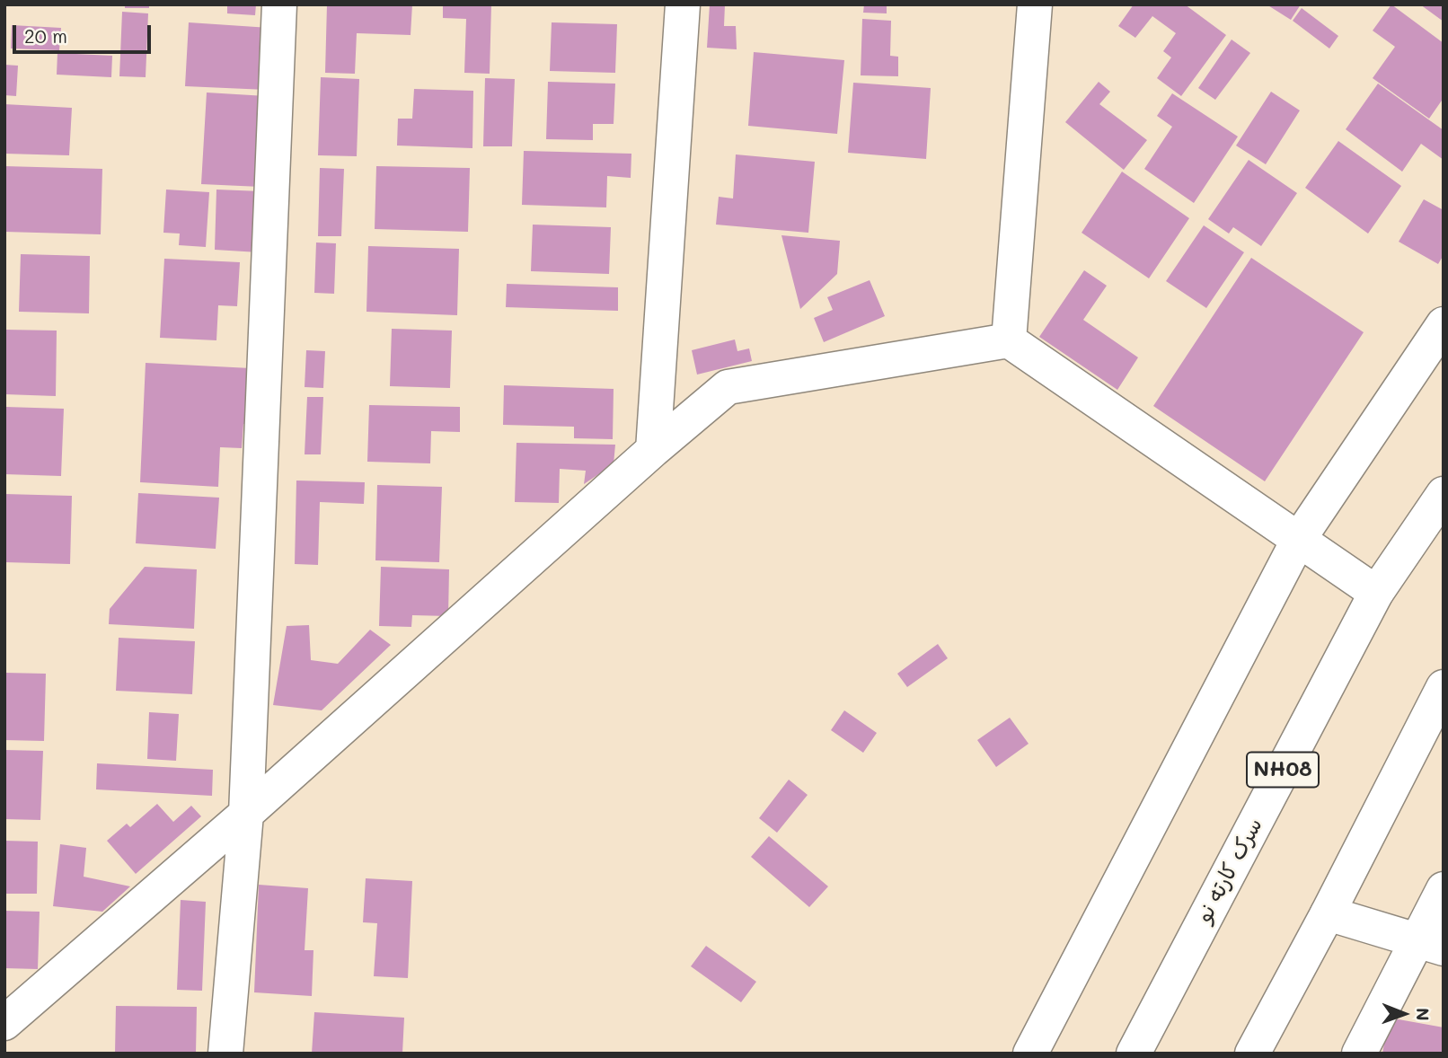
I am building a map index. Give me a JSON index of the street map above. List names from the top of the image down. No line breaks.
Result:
{"streets":{"main road":["NH08","سرک کارته نو"]},"scale_bar":"20 m","north":"right"}
